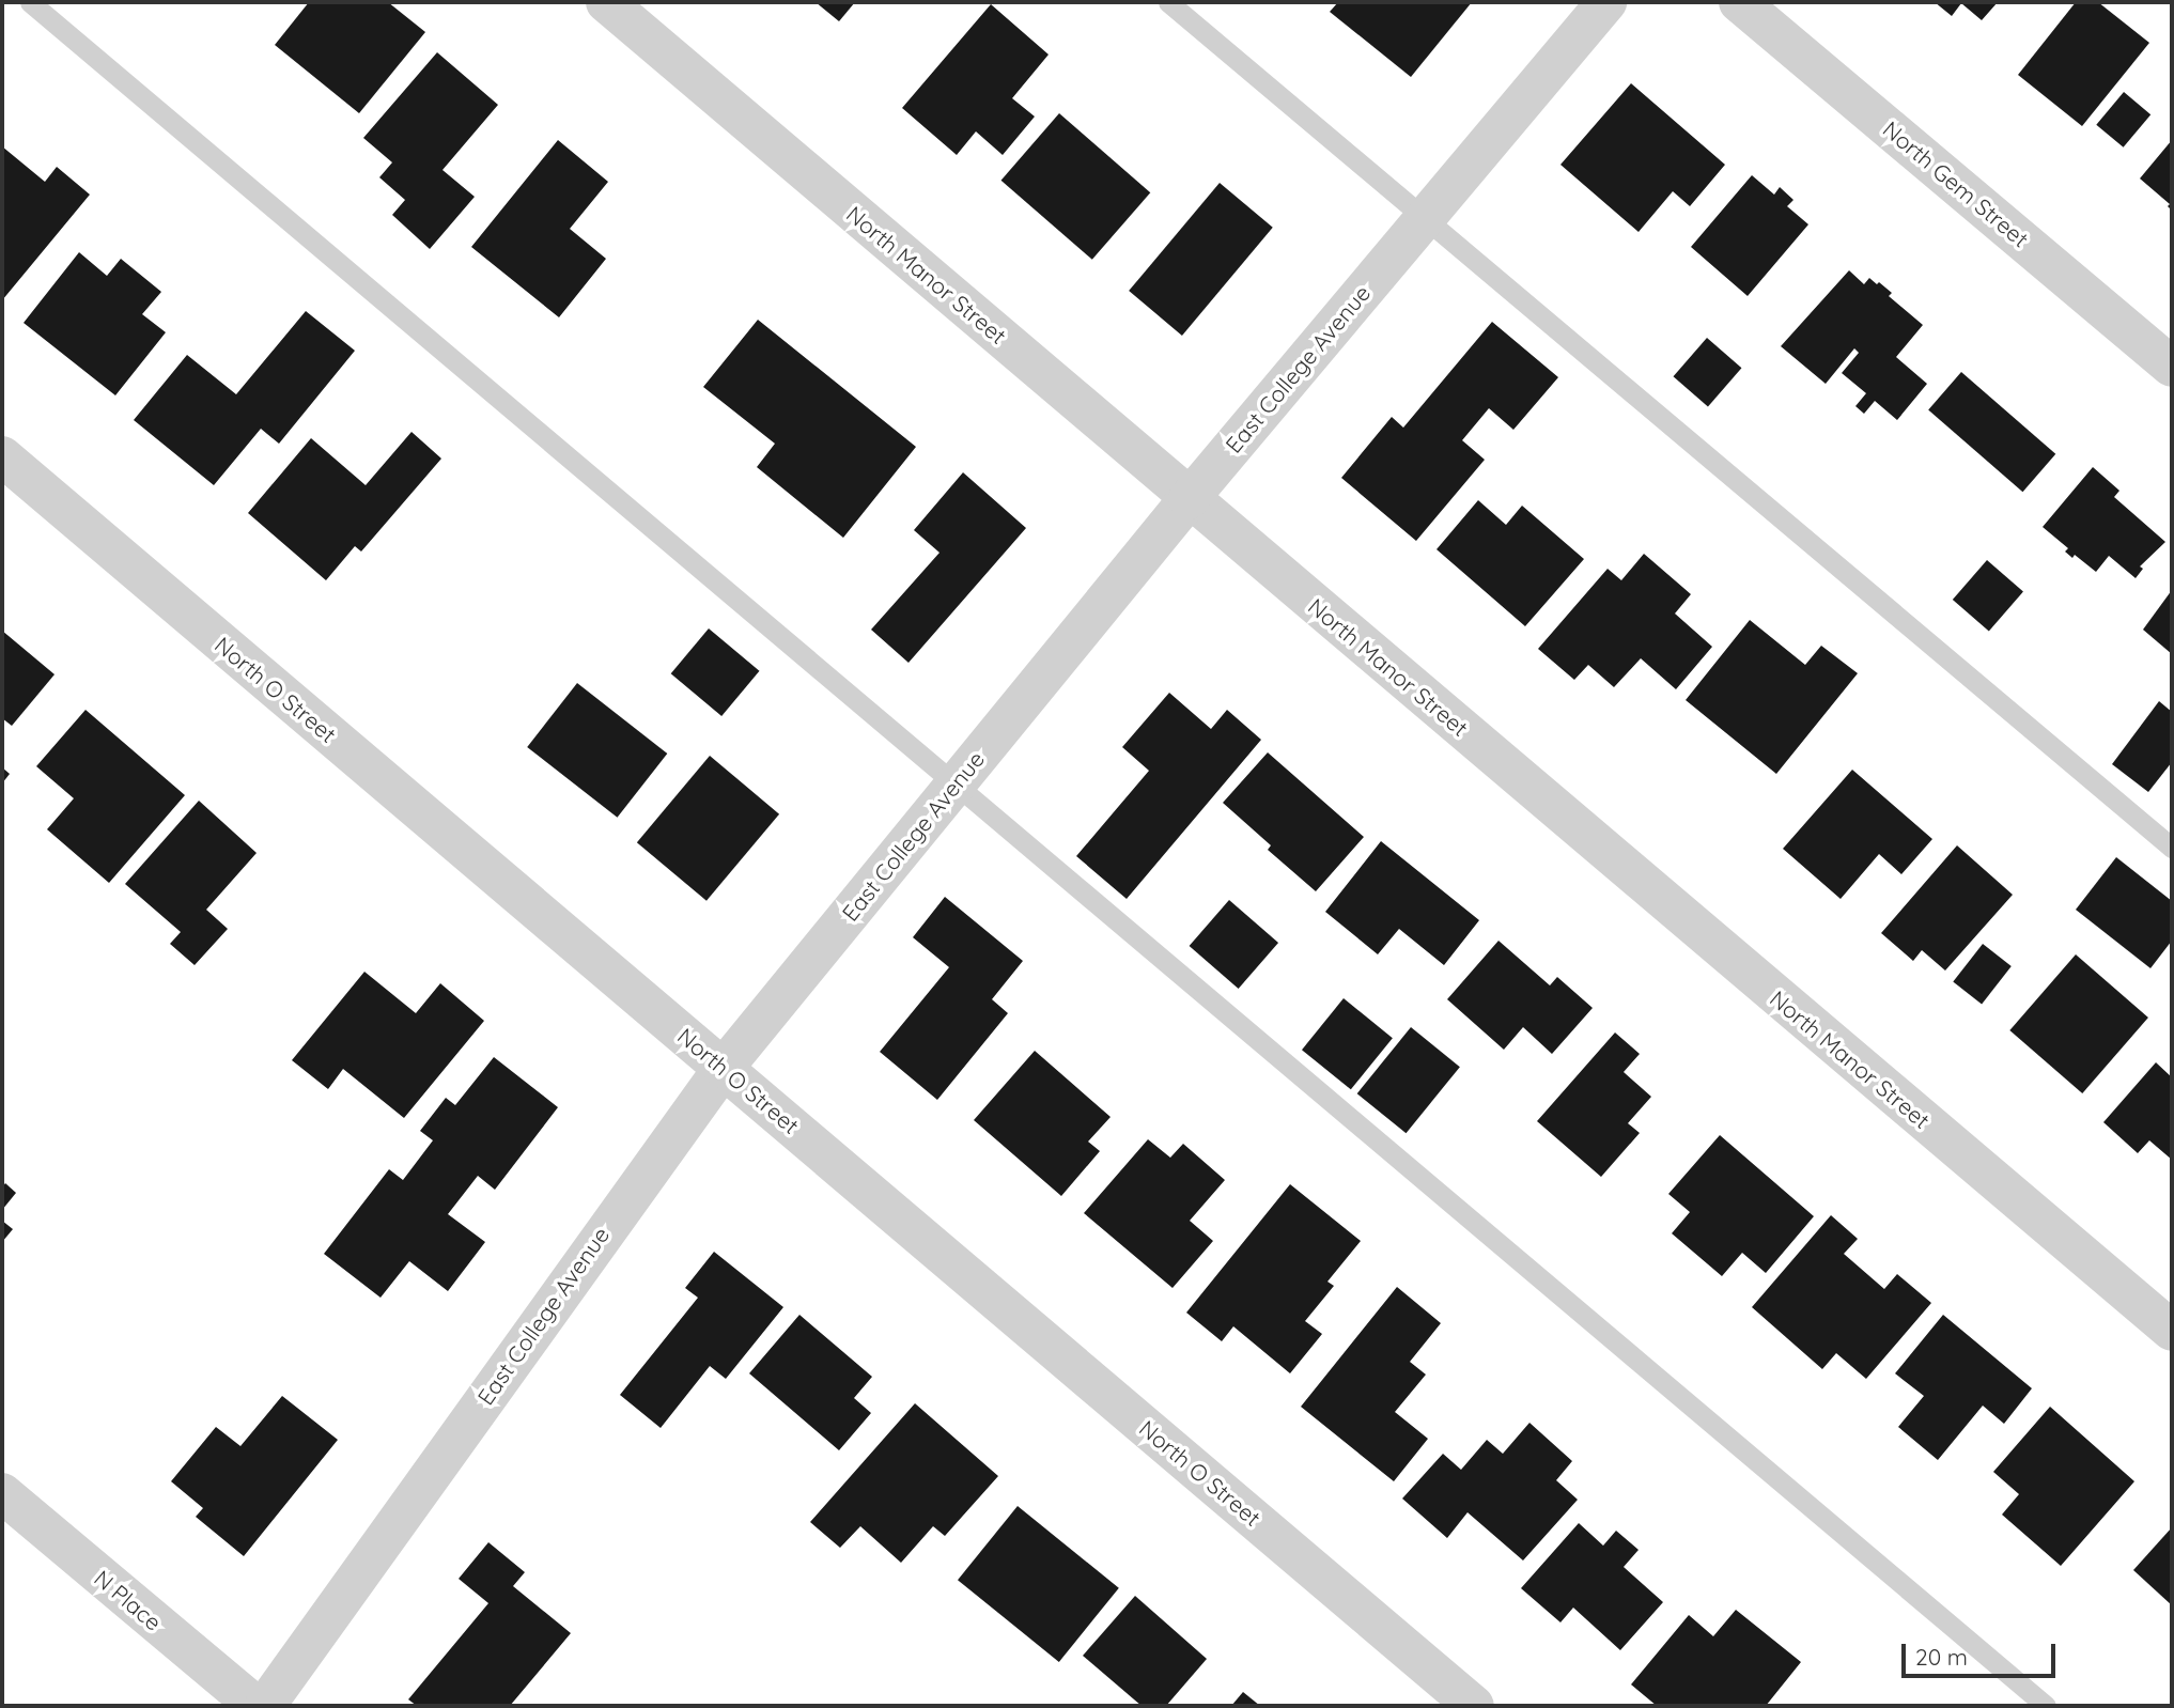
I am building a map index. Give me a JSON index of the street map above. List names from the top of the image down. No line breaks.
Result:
{"streets":{"street":["North Gem Street","North Manor Street","East College Avenue","North O Street","N Place"]},"crossings":[["North Manor Street","East College Avenue"],["East College Avenue","North O Street"]],"scale_bar":"20 m"}
